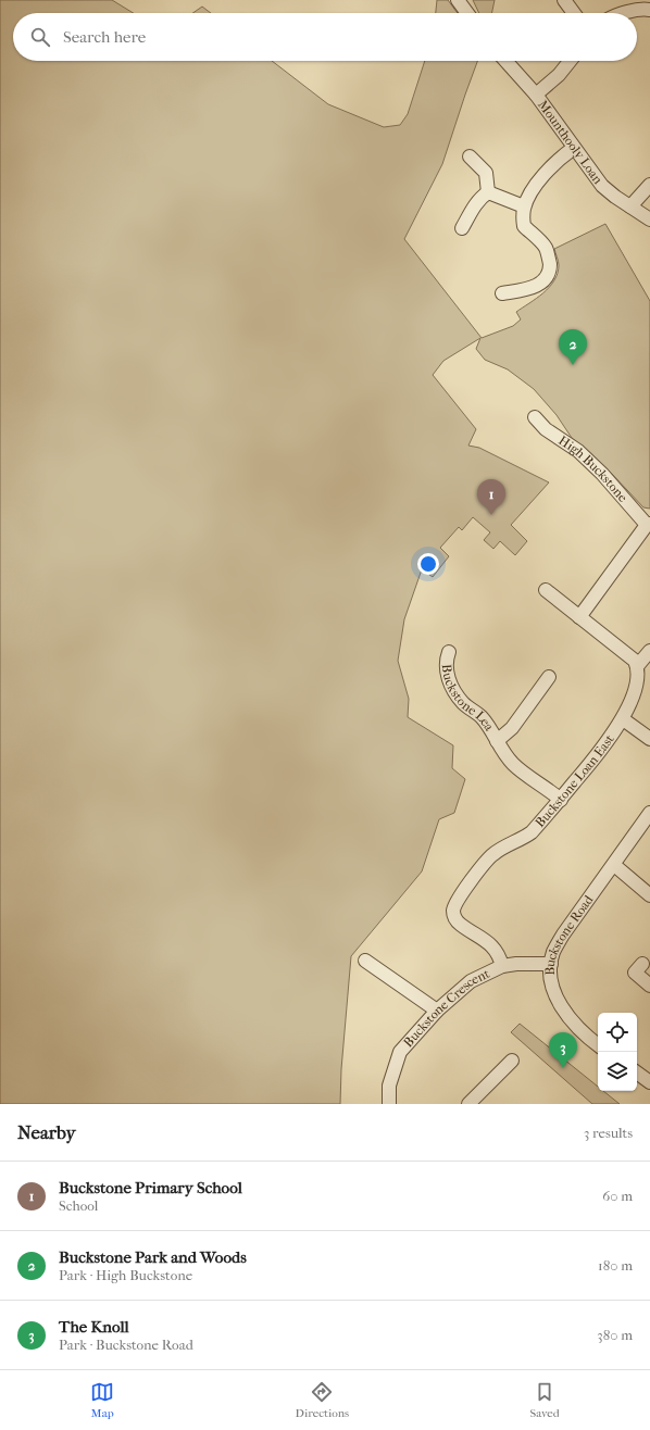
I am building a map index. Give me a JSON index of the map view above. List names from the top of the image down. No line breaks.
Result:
{"streets":{"street":["Mounthooly Loan","High Buckstone","Buckstone Lea","Buckstone Loan East","Buckstone Road","Buckstone Crescent"]},"crossings":[["Buckstone Lea","Buckstone Loan East"],["Buckstone Loan East","Buckstone Crescent"],["Buckstone Road","Buckstone Crescent"]],"page":{"search":"Search here","pins":["2","1","3"],"heading":["Nearby","3 results"],"list":[{"mark":"1","name":"Buckstone Primary School","note":"School","value":"60 m"},{"mark":"2","name":"Buckstone Park and Woods","note":"Park · High Buckstone","value":"180 m"},{"mark":"3","name":"The Knoll","note":"Park · Buckstone Road","value":"380 m"}],"nav":["Map","Directions","Saved"]}}
